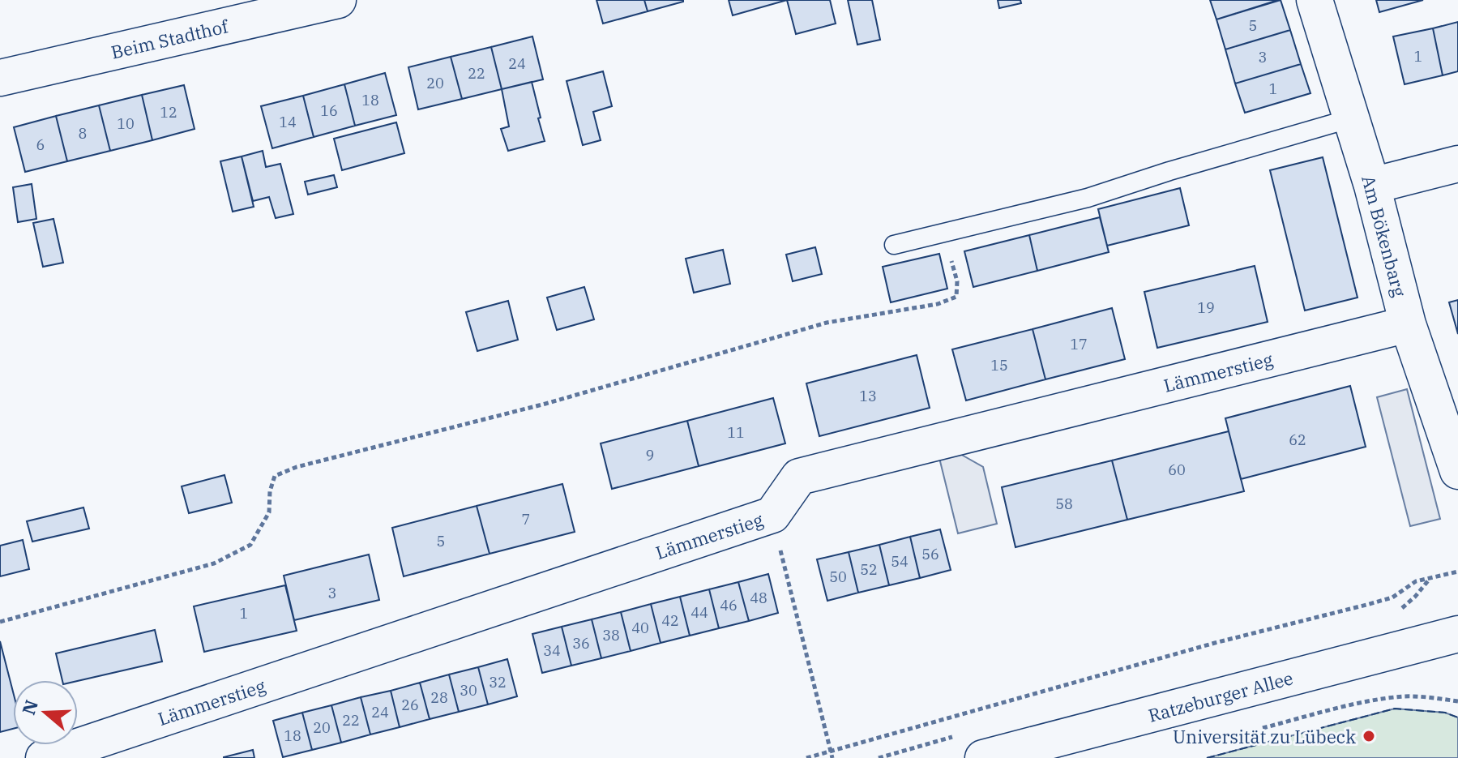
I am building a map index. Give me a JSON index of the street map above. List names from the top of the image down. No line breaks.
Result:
{"streets":{"street":["Beim Stadthof","Am Bökenbarg","Lämmerstieg","Ratzeburger Allee"]},"crossings":[["Am Bökenbarg","Lämmerstieg"]],"places":["Universität zu Lübeck"],"house_numbers":["5","1","3","24","22","20","1","18","16","12","14","10","8","6","19","17","15","13","11","62","9","60","58","7","5","56","54","52","50","3","48","46","44","1","42","40","38","36","34","32","30","28","26","24","22","20","18"],"north":"left"}
